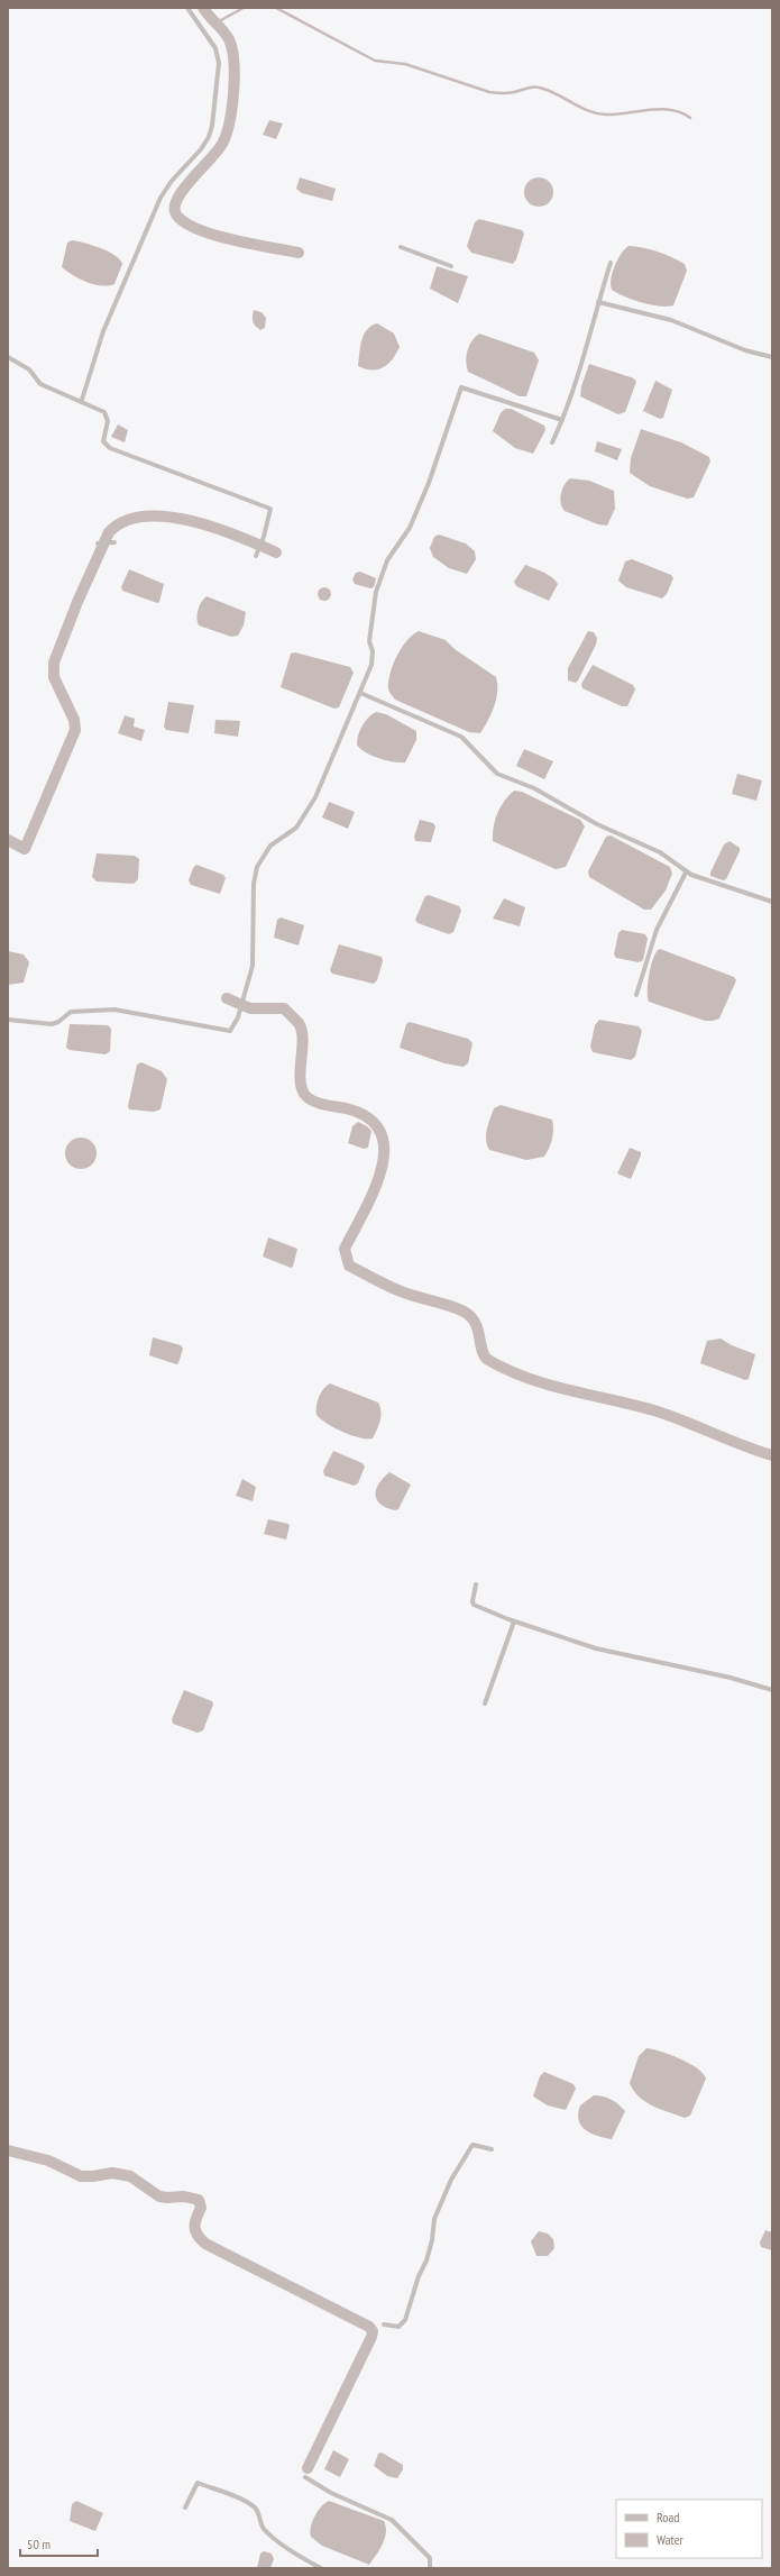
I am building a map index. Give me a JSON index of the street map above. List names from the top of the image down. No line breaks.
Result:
{"legend":["Road","Water"],"scale_bar":"50 m"}
